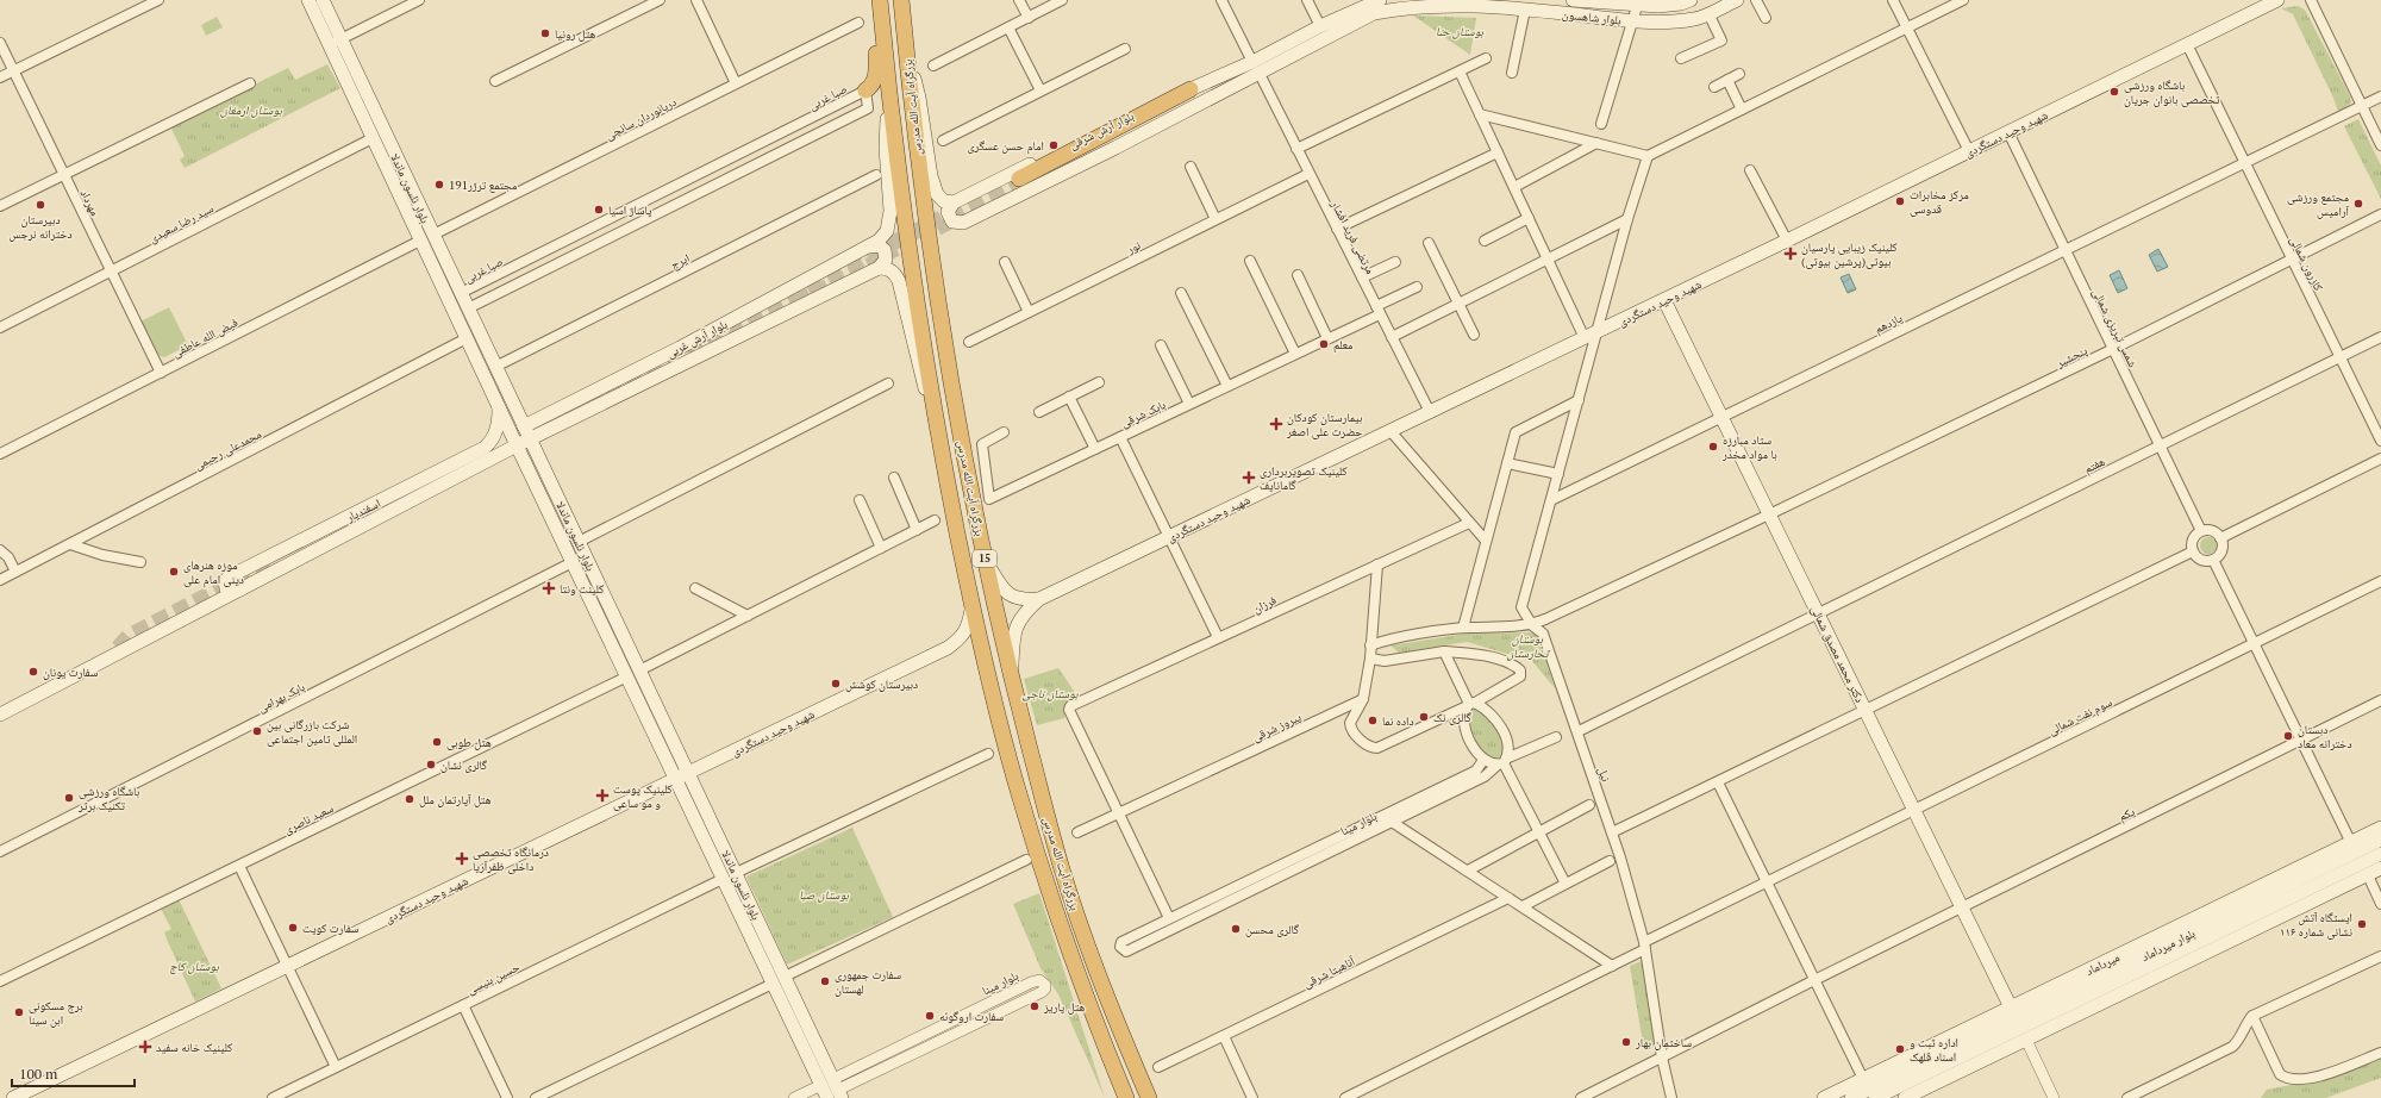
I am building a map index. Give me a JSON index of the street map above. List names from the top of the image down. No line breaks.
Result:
{"streets":{"highway":["بزرگراه آیت الله مدرس","15"],"main road":["بلوار شاهسون","بلوار آرش شرقی","شهید وحید دستگردی","بلوار نلسون ماندلا","بلوار آرش غربی","اسفندیار","دکتر محمد مصدق شمالی","بلوار میرداماد","میرداماد"],"street":["صبا غربی","دریانوردان سانچی","مهرداد","سید رضا سعیدی","مرتضی فرید افشار","نور","ایرج","کازرون شمالی","یازدهم","شمس تبریزی شمالی","فیض الله عاطفی","پنجشیر","بابک شرقی","محمدعلی رحیمی","هفتم","فرزان","بابک بهرامی","سوم نفت شمالی","پیروز شرقی","نیل","یکم","سعید ناصری","بلوار مینا","آناهیتا شرقی","حسین بنیسی"]},"crossings":[["بلوار شاهسون","بلوار آرش شرقی"],["بلوار شاهسون","مرتضی فرید افشار"],["صبا غربی","بلوار نلسون ماندلا"],["بزرگراه آیت الله مدرس","شهید وحید دستگردی"],["بزرگراه آیت الله مدرس","بلوار آرش غربی"],["دریانوردان سانچی","بلوار نلسون ماندلا"],["دریانوردان سانچی","فیض الله عاطفی"],["بلوار آرش شرقی","مرتضی فرید افشار"],["شهید وحید دستگردی","بلوار نلسون ماندلا"],["شهید وحید دستگردی","مرتضی فرید افشار"],["شهید وحید دستگردی","کازرون شمالی"],["شهید وحید دستگردی","شمس تبریزی شمالی"],["شهید وحید دستگردی","دکتر محمد مصدق شمالی"],["شهید وحید دستگردی","نیل"],["بلوار نلسون ماندلا","سید رضا سعیدی"],["بلوار نلسون ماندلا","ایرج"],["بلوار نلسون ماندلا","فیض الله عاطفی"],["بلوار نلسون ماندلا","بلوار آرش غربی"],["بلوار نلسون ماندلا","محمدعلی رحیمی"],["بلوار نلسون ماندلا","اسفندیار"],["بلوار نلسون ماندلا","بابک بهرامی"],["بلوار نلسون ماندلا","سعید ناصری"],["بلوار نلسون ماندلا","بلوار مینا"],["بلوار نلسون ماندلا","حسین بنیسی"],["مهرداد","سید رضا سعیدی"],["مهرداد","فیض الله عاطفی"],["مرتضی فرید افشار","نور"],["مرتضی فرید افشار","بابک شرقی"],["کازرون شمالی","یازدهم"],["کازرون شمالی","پنجشیر"],["کازرون شمالی","هفتم"],["یازدهم","شمس تبریزی شمالی"],["یازدهم","دکتر محمد مصدق شمالی"],["یازدهم","نیل"],["شمس تبریزی شمالی","پنجشیر"],["شمس تبریزی شمالی","هفتم"],["بلوار آرش غربی","اسفندیار"],["پنجشیر","دکتر محمد مصدق شمالی"],["پنجشیر","نیل"],["هفتم","دکتر محمد مصدق شمالی"],["هفتم","نیل"],["فرزان","پیروز شرقی"],["دکتر محمد مصدق شمالی","سوم نفت شمالی"],["دکتر محمد مصدق شمالی","یکم"],["دکتر محمد مصدق شمالی","میرداماد"],["سوم نفت شمالی","نیل"],["نیل","یکم"]],"parks":["بوستان حنا","بوستان ارمغان","بوستان تخارستان","بوستان ناجی","بوستان صبا","بوستان کاج"],"places":{"other":["هتل رونیا","باشگاه ورزشی تخصصی بانوان جریان","امام حسن عسگری","مجتمع ترژر191","مرکز مخابرات قدوسی","مجتمع ورزشی آرامیس","دبیرستان دخترانه نرجس","پاساژ اسیا","معلم","ستاد مبارزه با مواد مخدر","موزه هنرهای دینی امام علی","سفارت یونان","دبیرستان کوشش","گالری نک","داده نما","شرکت بازرگانی بین المللی تامین اجتماعی","دبستان دخترانه معاد","هتل طوبی","گالری نشان","باشگاه ورزشی تکنیک برتر","هتل آپارتمان ملل","ایستگاه آتش نشانی شماره ۱۱۶","سفارت کویت","گالری محسن","سفارت جمهوری لهستان","هتل پاریز","برج مسکونی ابن سینا","سفارت اروگوئه","ساختمان بهار","اداره ثبت و اسناد قلهک"],"health":["کلینیک زیبایی پارسیان بیوتی(پرشین بیوتی)","بیمارستان کودکان حضرت علی اصغر","کلینیک تصویربرداری گامانایف","کلینت ونتا","کلینیک پوست و مو ساعی","درمانگاه تخصصی داخلی ظفرآریا","کلینیک خانه سفید"]},"scale_bar":"100 m"}
